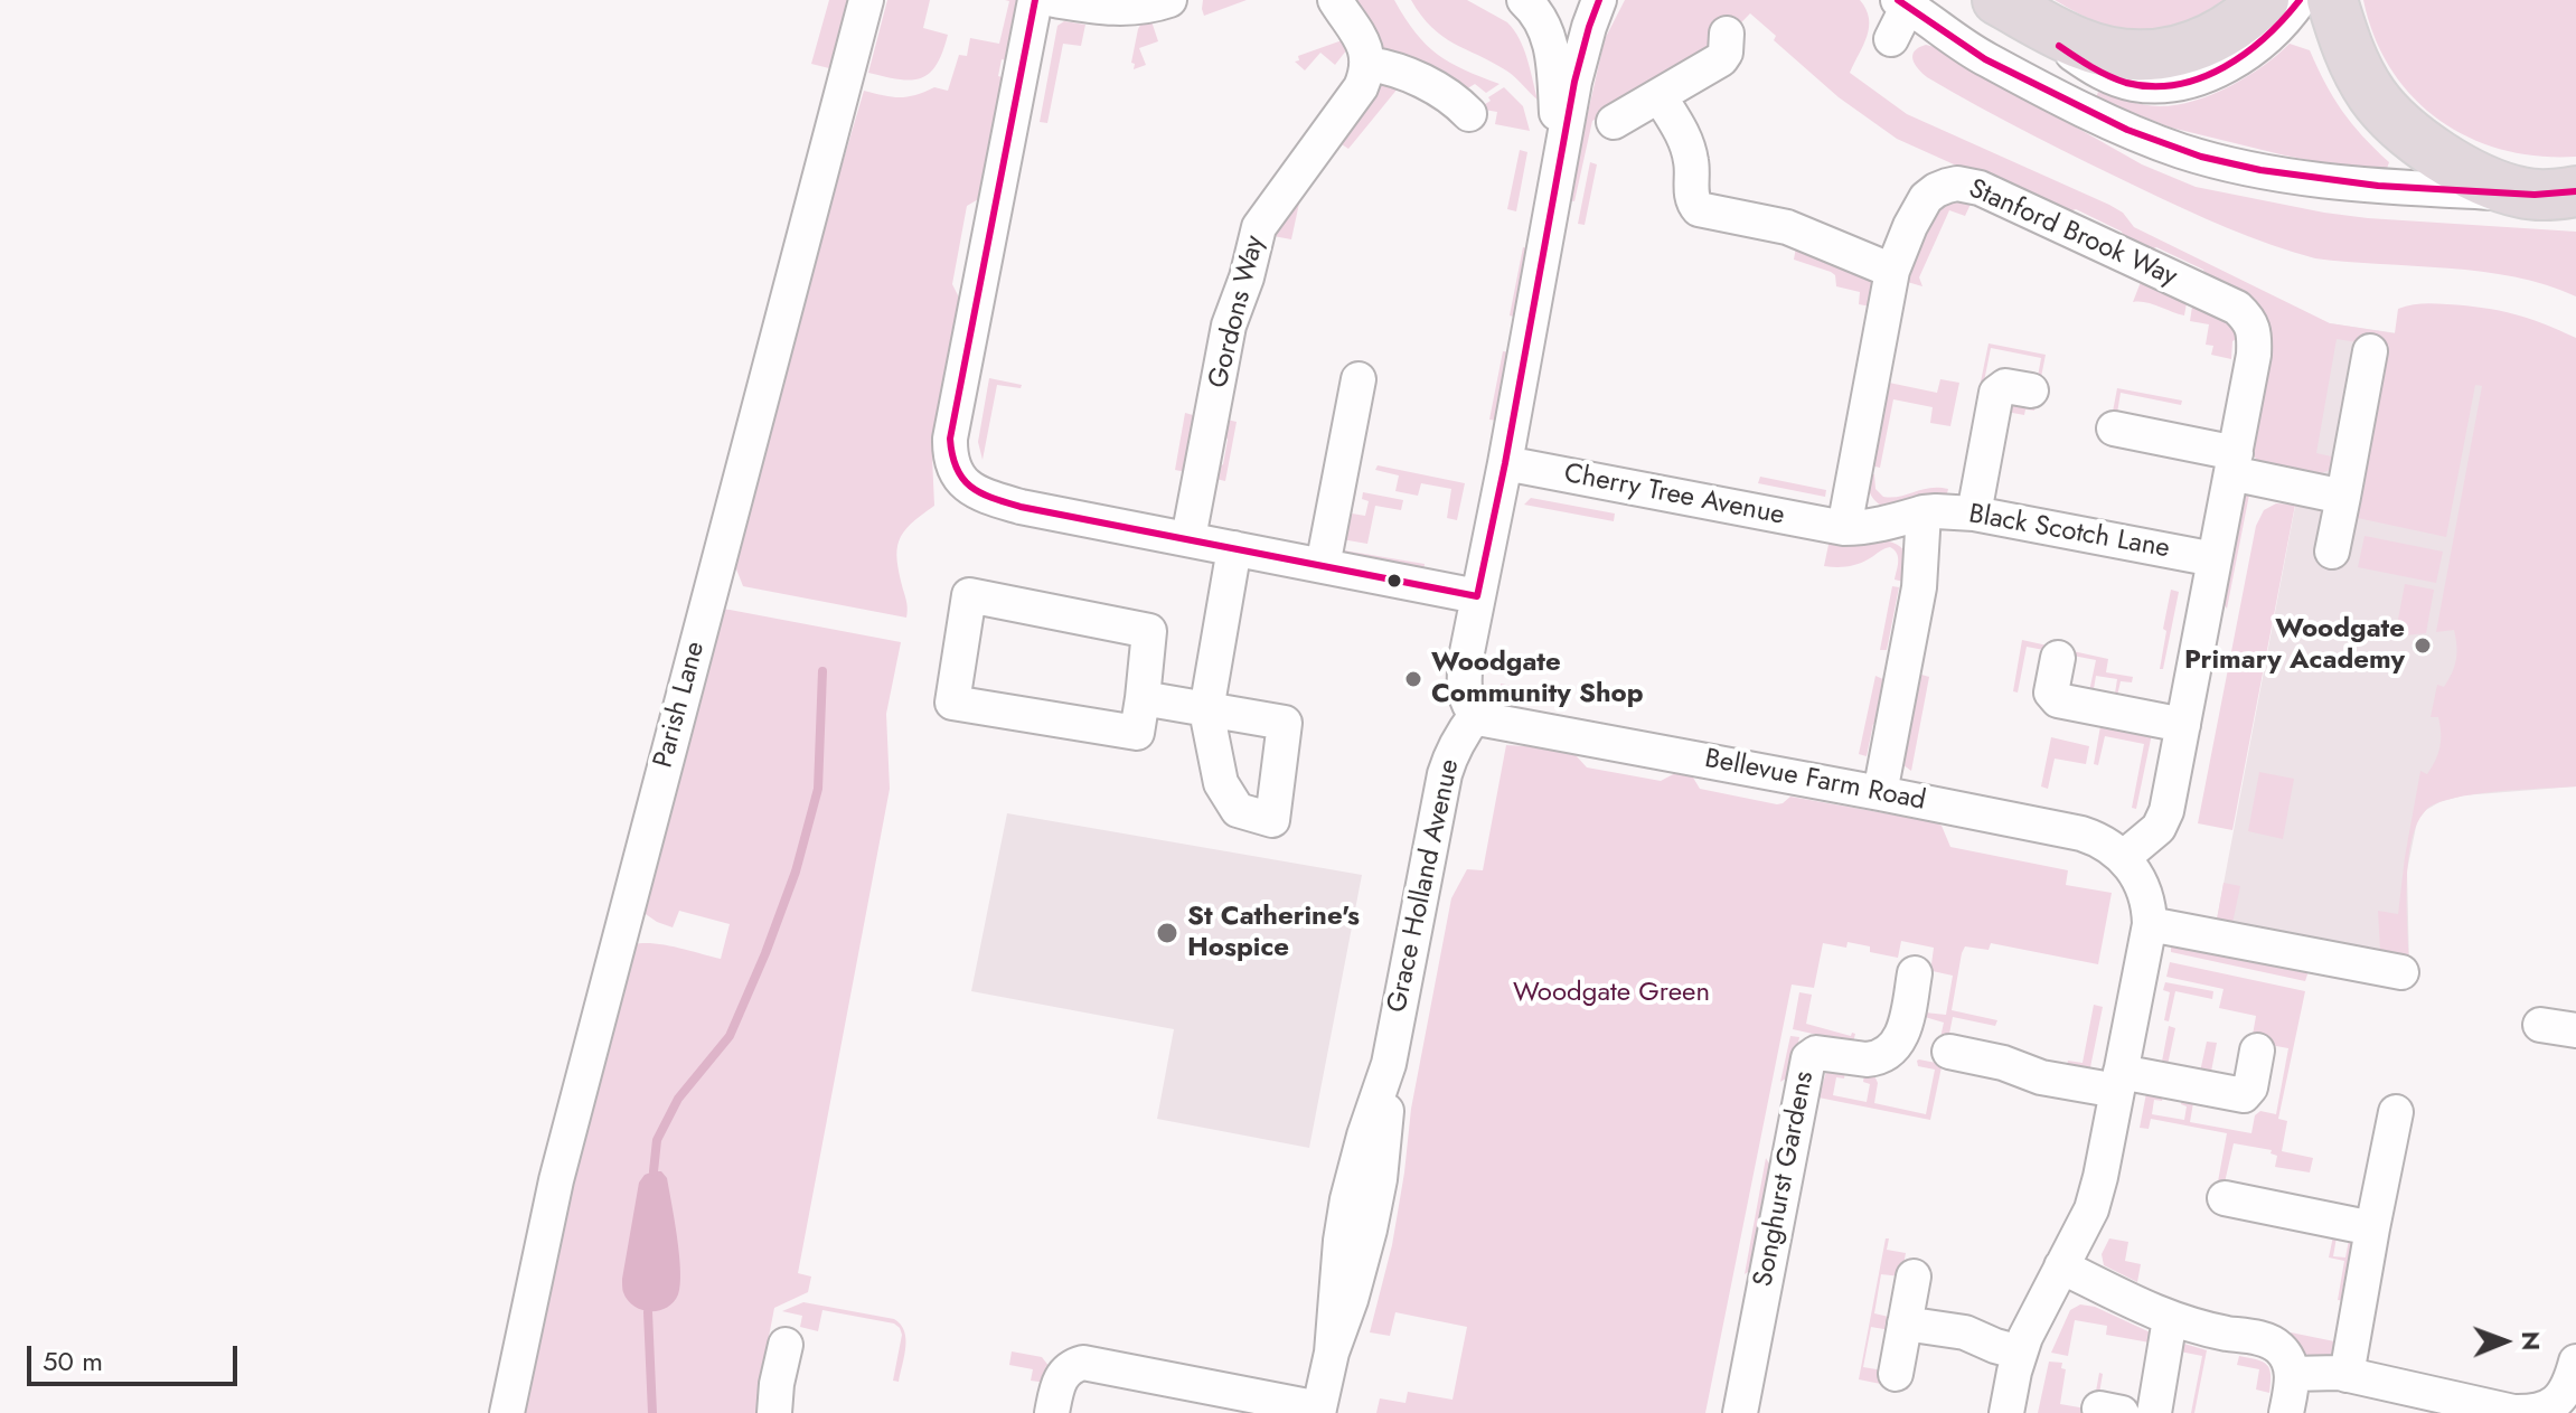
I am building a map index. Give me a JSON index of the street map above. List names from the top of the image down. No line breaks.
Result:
{"streets":{"street":["Stanford Brook Way","Gordons Way","Cherry Tree Avenue","Black Scotch Lane","Parish Lane","Bellevue Farm Road","Grace Holland Avenue","Songhurst Gardens"]},"crossings":[["Stanford Brook Way","Cherry Tree Avenue"],["Stanford Brook Way","Black Scotch Lane"],["Stanford Brook Way","Bellevue Farm Road"],["Bellevue Farm Road","Grace Holland Avenue"]],"parks":["Woodgate Green"],"places":["Woodgate Primary Academy","Woodgate Community Shop","St Catherine's Hospice"],"scale_bar":"50 m","north":"right"}
